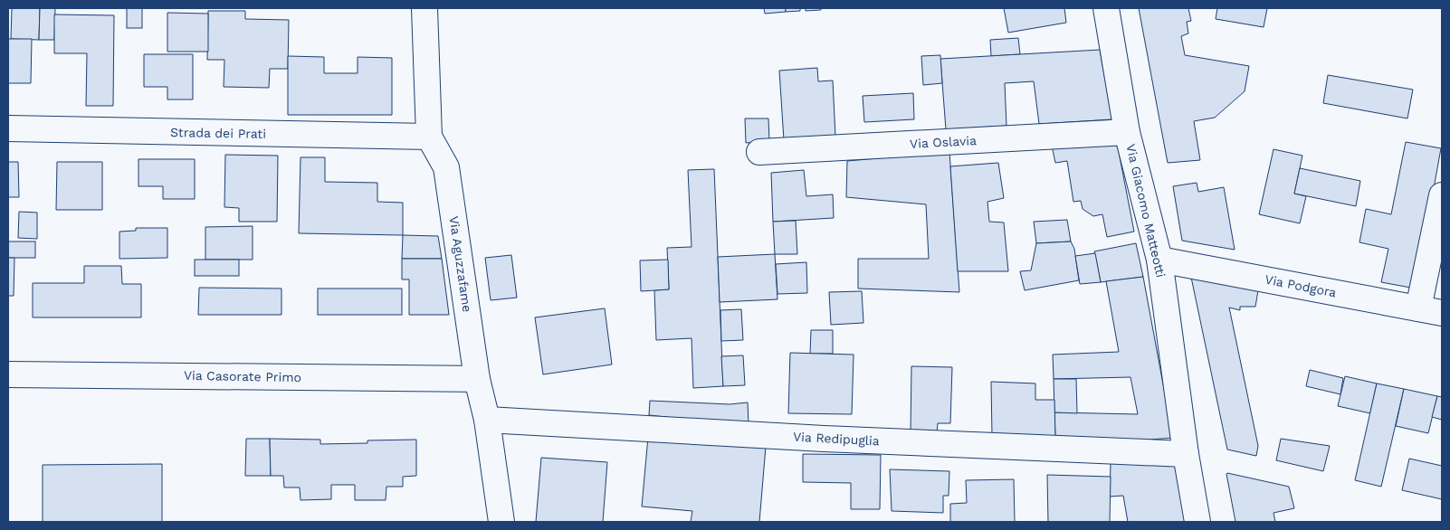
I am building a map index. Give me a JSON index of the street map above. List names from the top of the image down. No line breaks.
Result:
{"streets":{"street":["Strada dei Prati","Via Oslavia","Via Giacomo Matteotti","Via Aguzzafame","Via Podgora","Via Casorate Primo","Via Redipuglia"]},"crossings":[["Strada dei Prati","Via Aguzzafame"],["Via Oslavia","Via Giacomo Matteotti"],["Via Giacomo Matteotti","Via Podgora"],["Via Giacomo Matteotti","Via Redipuglia"],["Via Aguzzafame","Via Casorate Primo"],["Via Aguzzafame","Via Redipuglia"]]}
